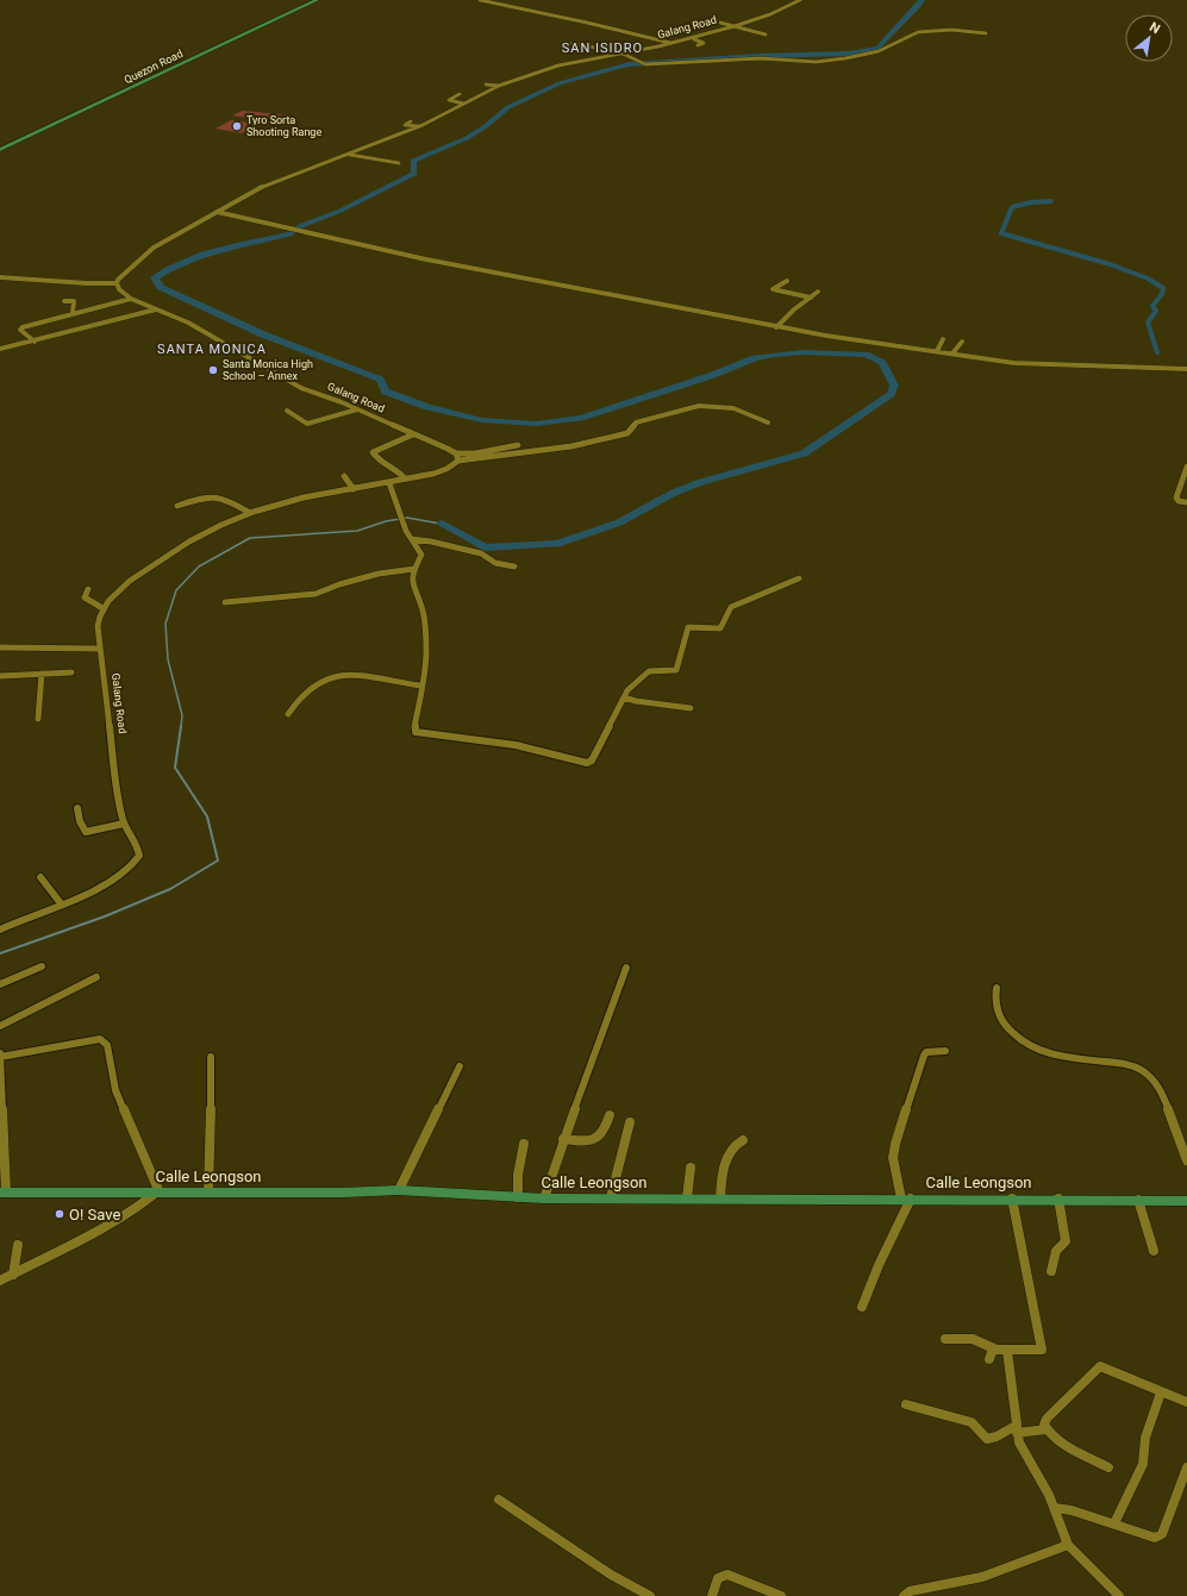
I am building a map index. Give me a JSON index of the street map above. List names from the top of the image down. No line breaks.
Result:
{"streets":{"main road":["Quezon Road","Calle Leongson"],"street":["Galang Road"]},"districts":["SAN ISIDRO","SANTA MONICA"],"places":["Tyro Sorta Shooting Range","Santa Monica High School – Annex","O! Save"],"north":"top right"}
